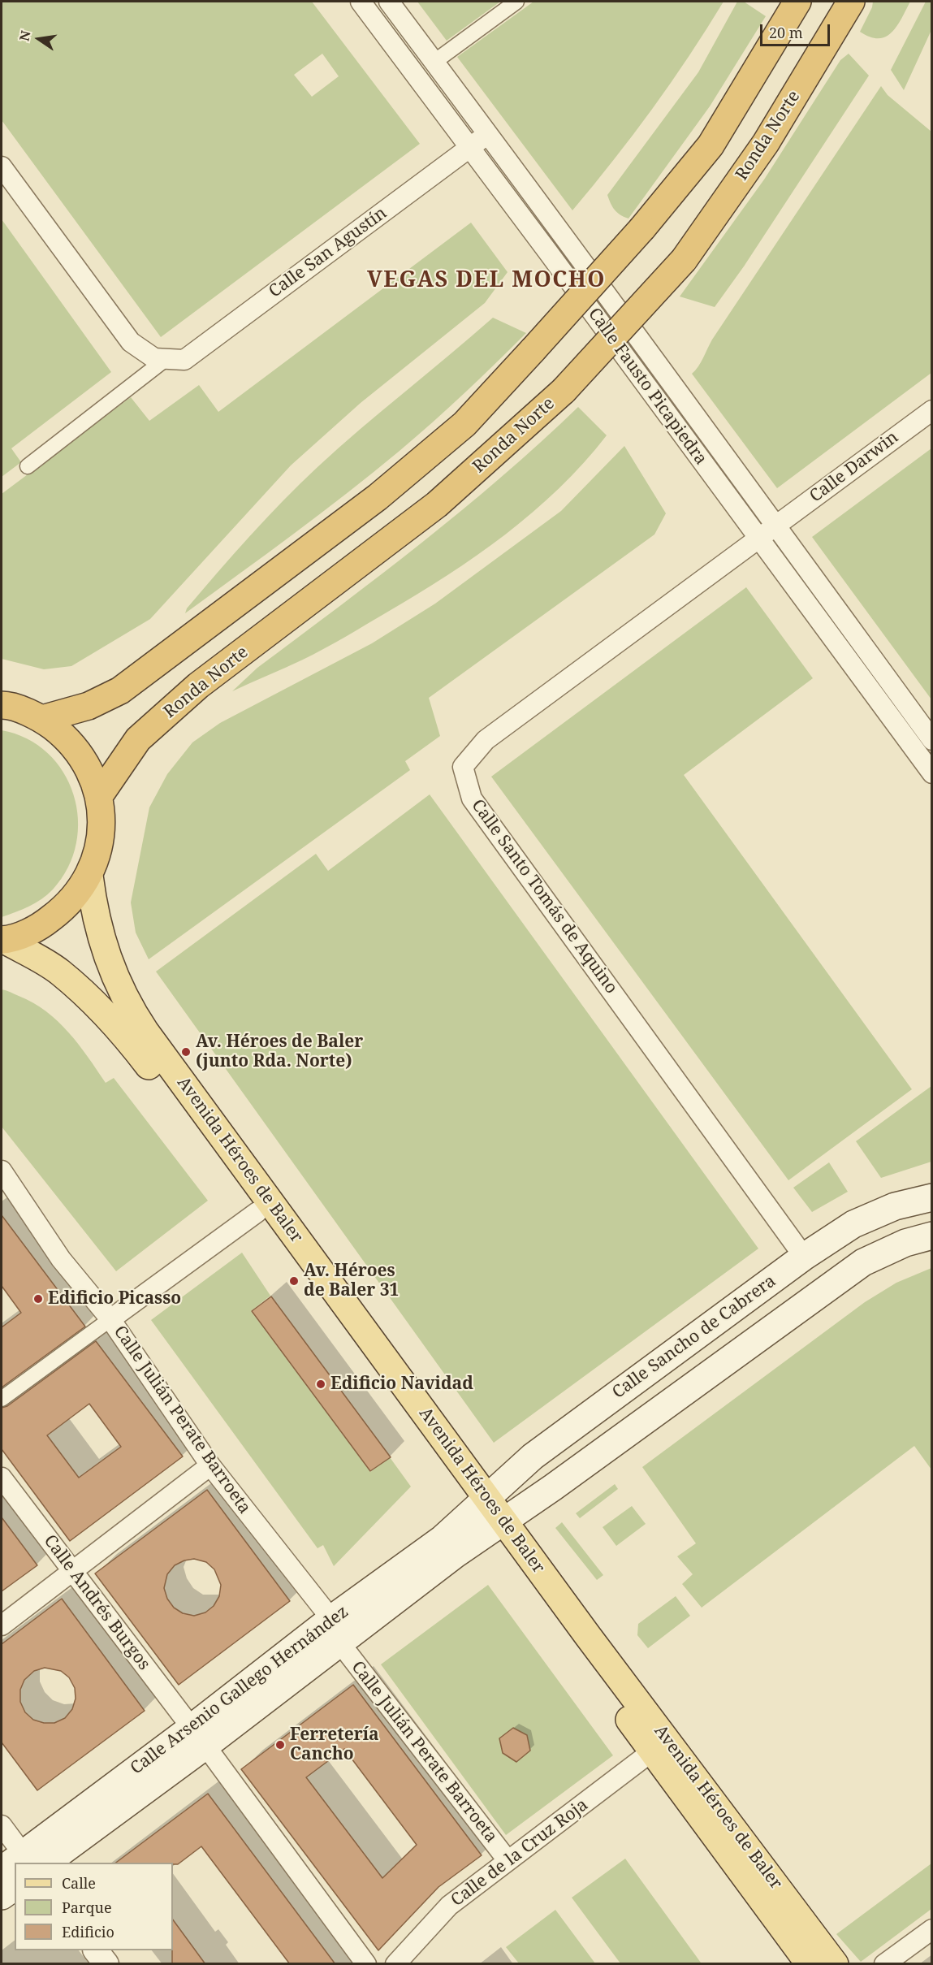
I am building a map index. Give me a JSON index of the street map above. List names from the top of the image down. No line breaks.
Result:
{"streets":{"highway":["Ronda Norte"],"main road":["Avenida Héroes de Baler","Calle Sancho de Cabrera","Calle Arsenio Gallego Hernández"],"street":["Calle San Agustín","Calle Fausto Picapiedra","Calle Darwin","Calle Santo Tomás de Aquino","Calle Julián Perate Barroeta","Calle Andrés Burgos","Calle de la Cruz Roja"]},"crossings":[["Calle San Agustín","Calle Fausto Picapiedra"],["Calle Fausto Picapiedra","Calle Darwin"],["Calle Fausto Picapiedra","Calle Santo Tomás de Aquino"],["Calle Darwin","Calle Santo Tomás de Aquino"],["Calle Santo Tomás de Aquino","Calle Sancho de Cabrera"],["Avenida Héroes de Baler","Calle Sancho de Cabrera"],["Avenida Héroes de Baler","Calle Arsenio Gallego Hernández"],["Avenida Héroes de Baler","Calle de la Cruz Roja"],["Calle Sancho de Cabrera","Calle Arsenio Gallego Hernández"],["Calle Julián Perate Barroeta","Calle Arsenio Gallego Hernández"],["Calle Julián Perate Barroeta","Calle de la Cruz Roja"],["Calle Andrés Burgos","Calle Arsenio Gallego Hernández"]],"districts":["VEGAS DEL MOCHO"],"places":["Av. Héroes de Baler (junto Rda. Norte)","Av. Héroes de Baler 31","Edificio Picasso","Edificio Navidad","Ferretería Cancho"],"legend":["Calle","Parque","Edificio"],"scale_bar":"20 m","north":"left"}
